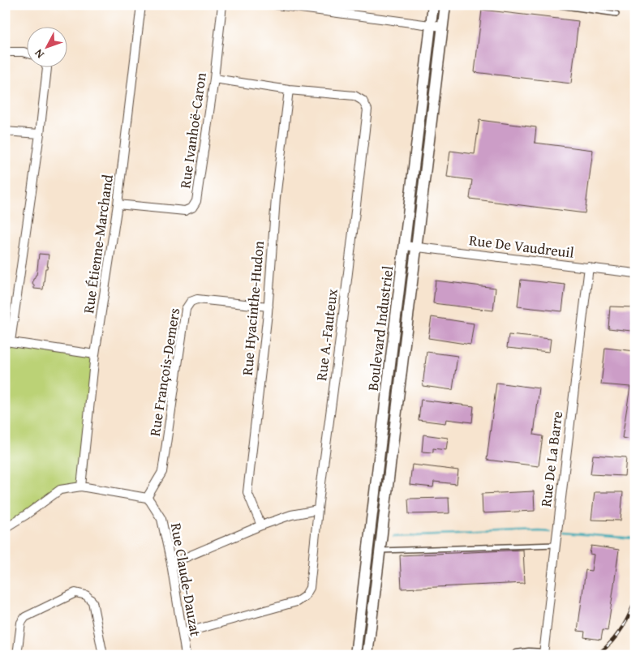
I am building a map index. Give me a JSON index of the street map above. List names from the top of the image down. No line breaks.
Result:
{"streets":{"street":["Rue Ivanhoë-Caron","Rue Étienne-Marchand","Rue De Vaudreuil","Rue Hyacinthe-Hudon","Boulevard Industriel","Rue A.-Fauteux","Rue François-Demers","Rue De La Barre","Rue Claude-Dauzat"]},"crossings":[["Rue Ivanhoë-Caron","Rue Étienne-Marchand"],["Rue Ivanhoë-Caron","Rue A.-Fauteux"],["Rue De Vaudreuil","Boulevard Industriel"],["Rue De Vaudreuil","Rue De La Barre"],["Rue Hyacinthe-Hudon","Rue A.-Fauteux"],["Rue Hyacinthe-Hudon","Rue François-Demers"],["Rue A.-Fauteux","Rue Claude-Dauzat"],["Rue François-Demers","Rue Claude-Dauzat"]],"north":"bottom left"}
